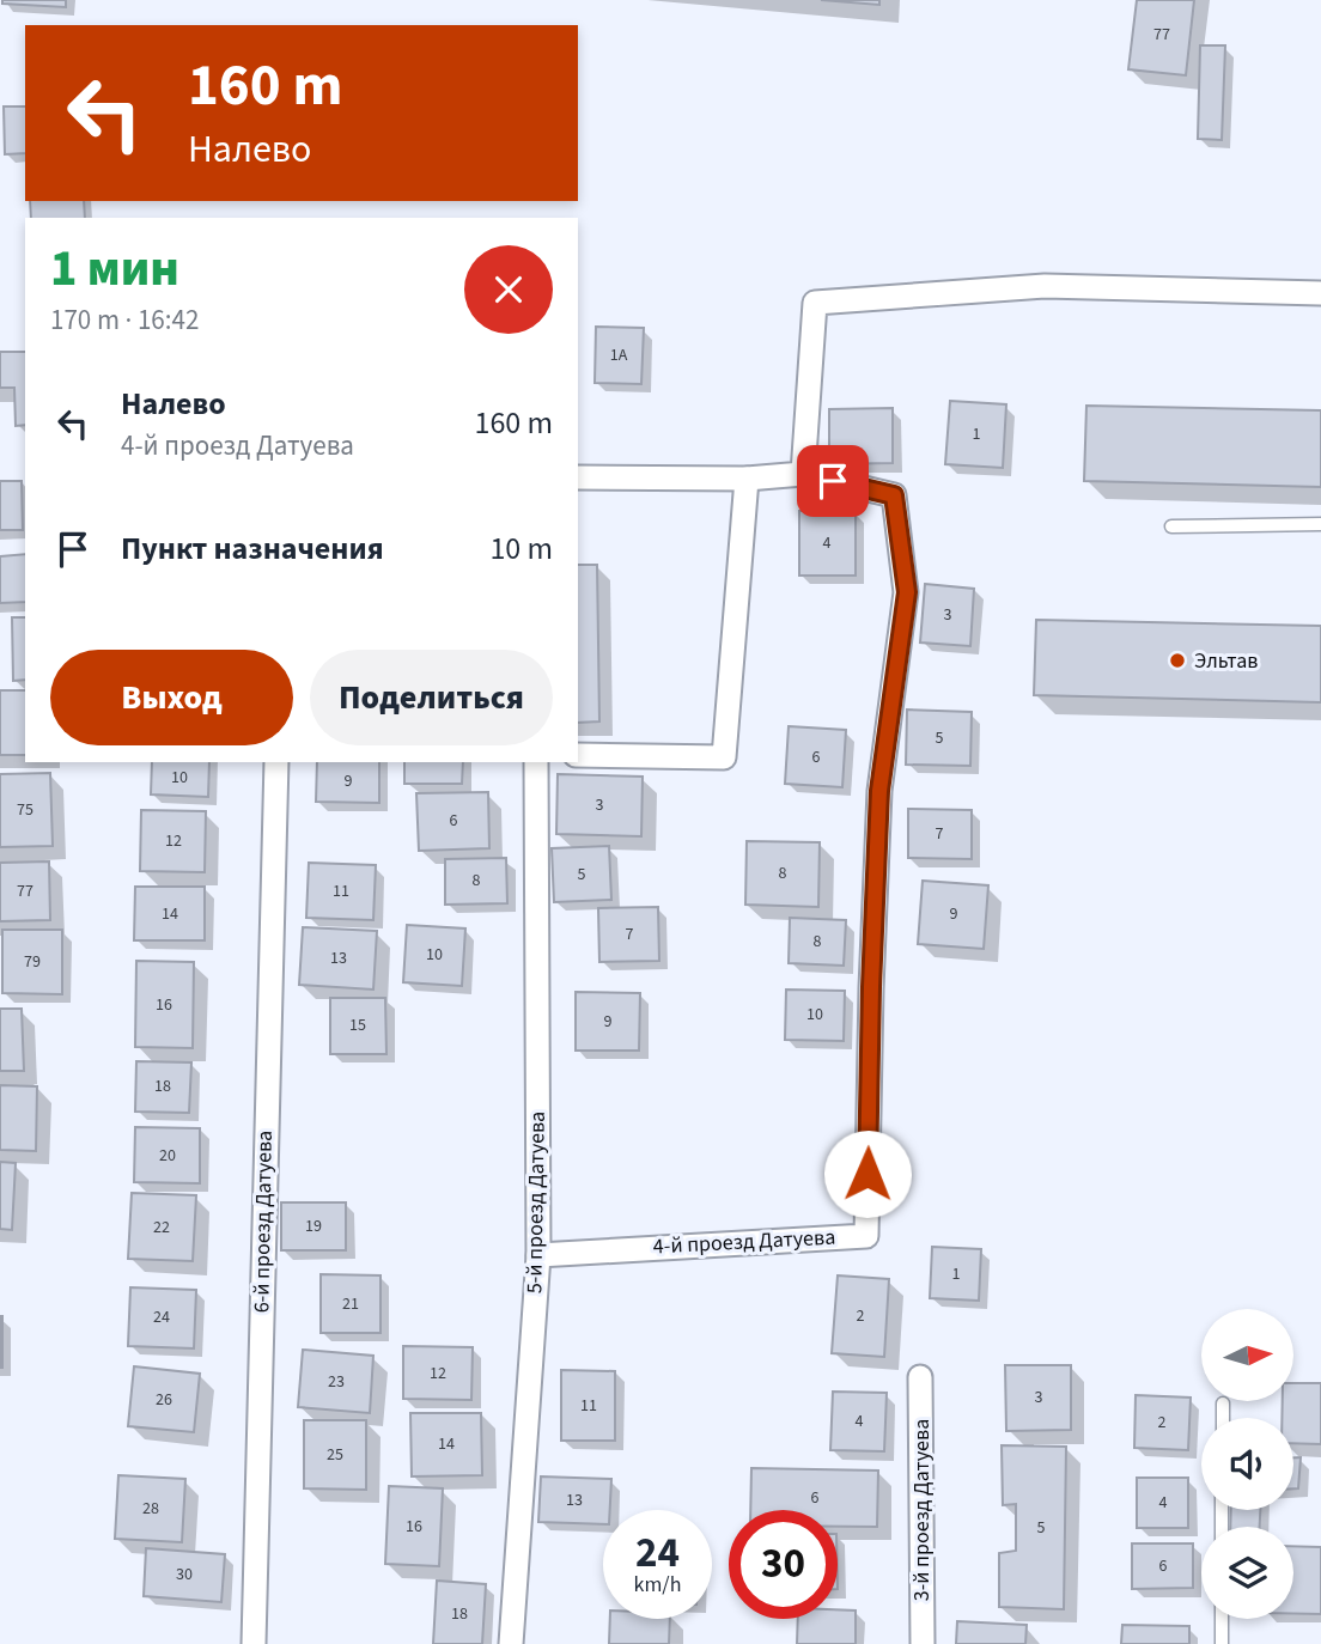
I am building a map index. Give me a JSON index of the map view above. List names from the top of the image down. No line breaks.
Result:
{"streets":{"street":["5-й проезд Датуева","6-й проезд Датуева","4-й проезд Датуева","3-й проезд Датуева"]},"crossings":[["5-й проезд Датуева","4-й проезд Датуева"]],"places":["Эльтав"],"house_numbers":["77","1А","1","4","3","5","6","10","9","3","75","6","7","12","8","5","8","77","11","14","9","7","8","10","13","79","16","10","9","15","18","20","19","22","1","21","2","24","12","23","3","26","11","4","2","14","25","6","13","4","28","16","5","6","30","18"],"north":"right","page":{"turn":["160 m","Налево"],"heading":["1 мин","170 m · 16:42"],"list":[{"name":"Налево","note":"4-й проезд Датуева","value":"160 m"},{"name":"Пункт назначения","value":"10 m"}],"buttons":["Выход","Поделиться"],"speed":"24 km/h","limit":"30"}}
